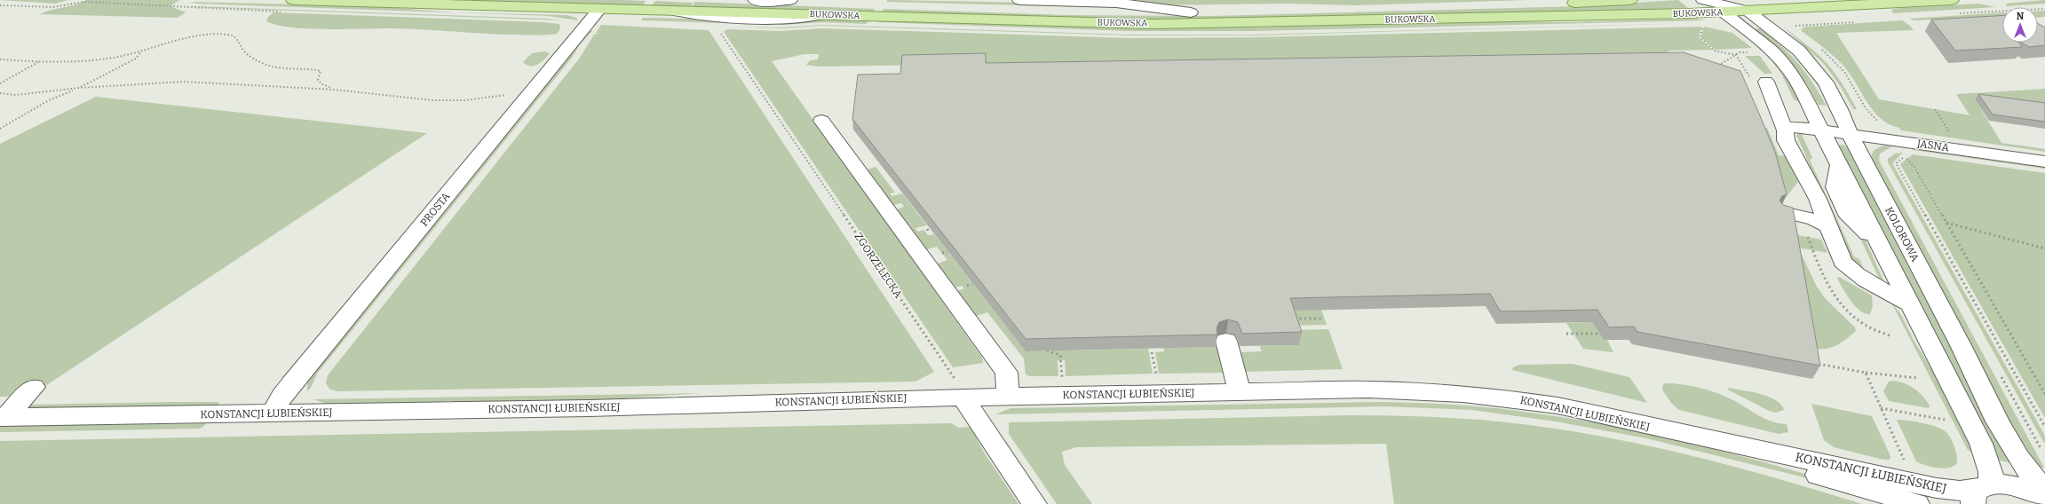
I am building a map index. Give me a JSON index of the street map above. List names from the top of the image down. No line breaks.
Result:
{"streets":{"main road":["BUKOWSKA"],"street":["JASNA","PROSTA","KOLOROWA","KONSTANCJI ŁUBIEŃSKIEJ"],"path":["ZGORZELECKA"]},"crossings":[["BUKOWSKA","KOLOROWA"],["JASNA","KOLOROWA"],["PROSTA","KONSTANCJI ŁUBIEŃSKIEJ"],["ZGORZELECKA","KONSTANCJI ŁUBIEŃSKIEJ"]],"north":"top"}
